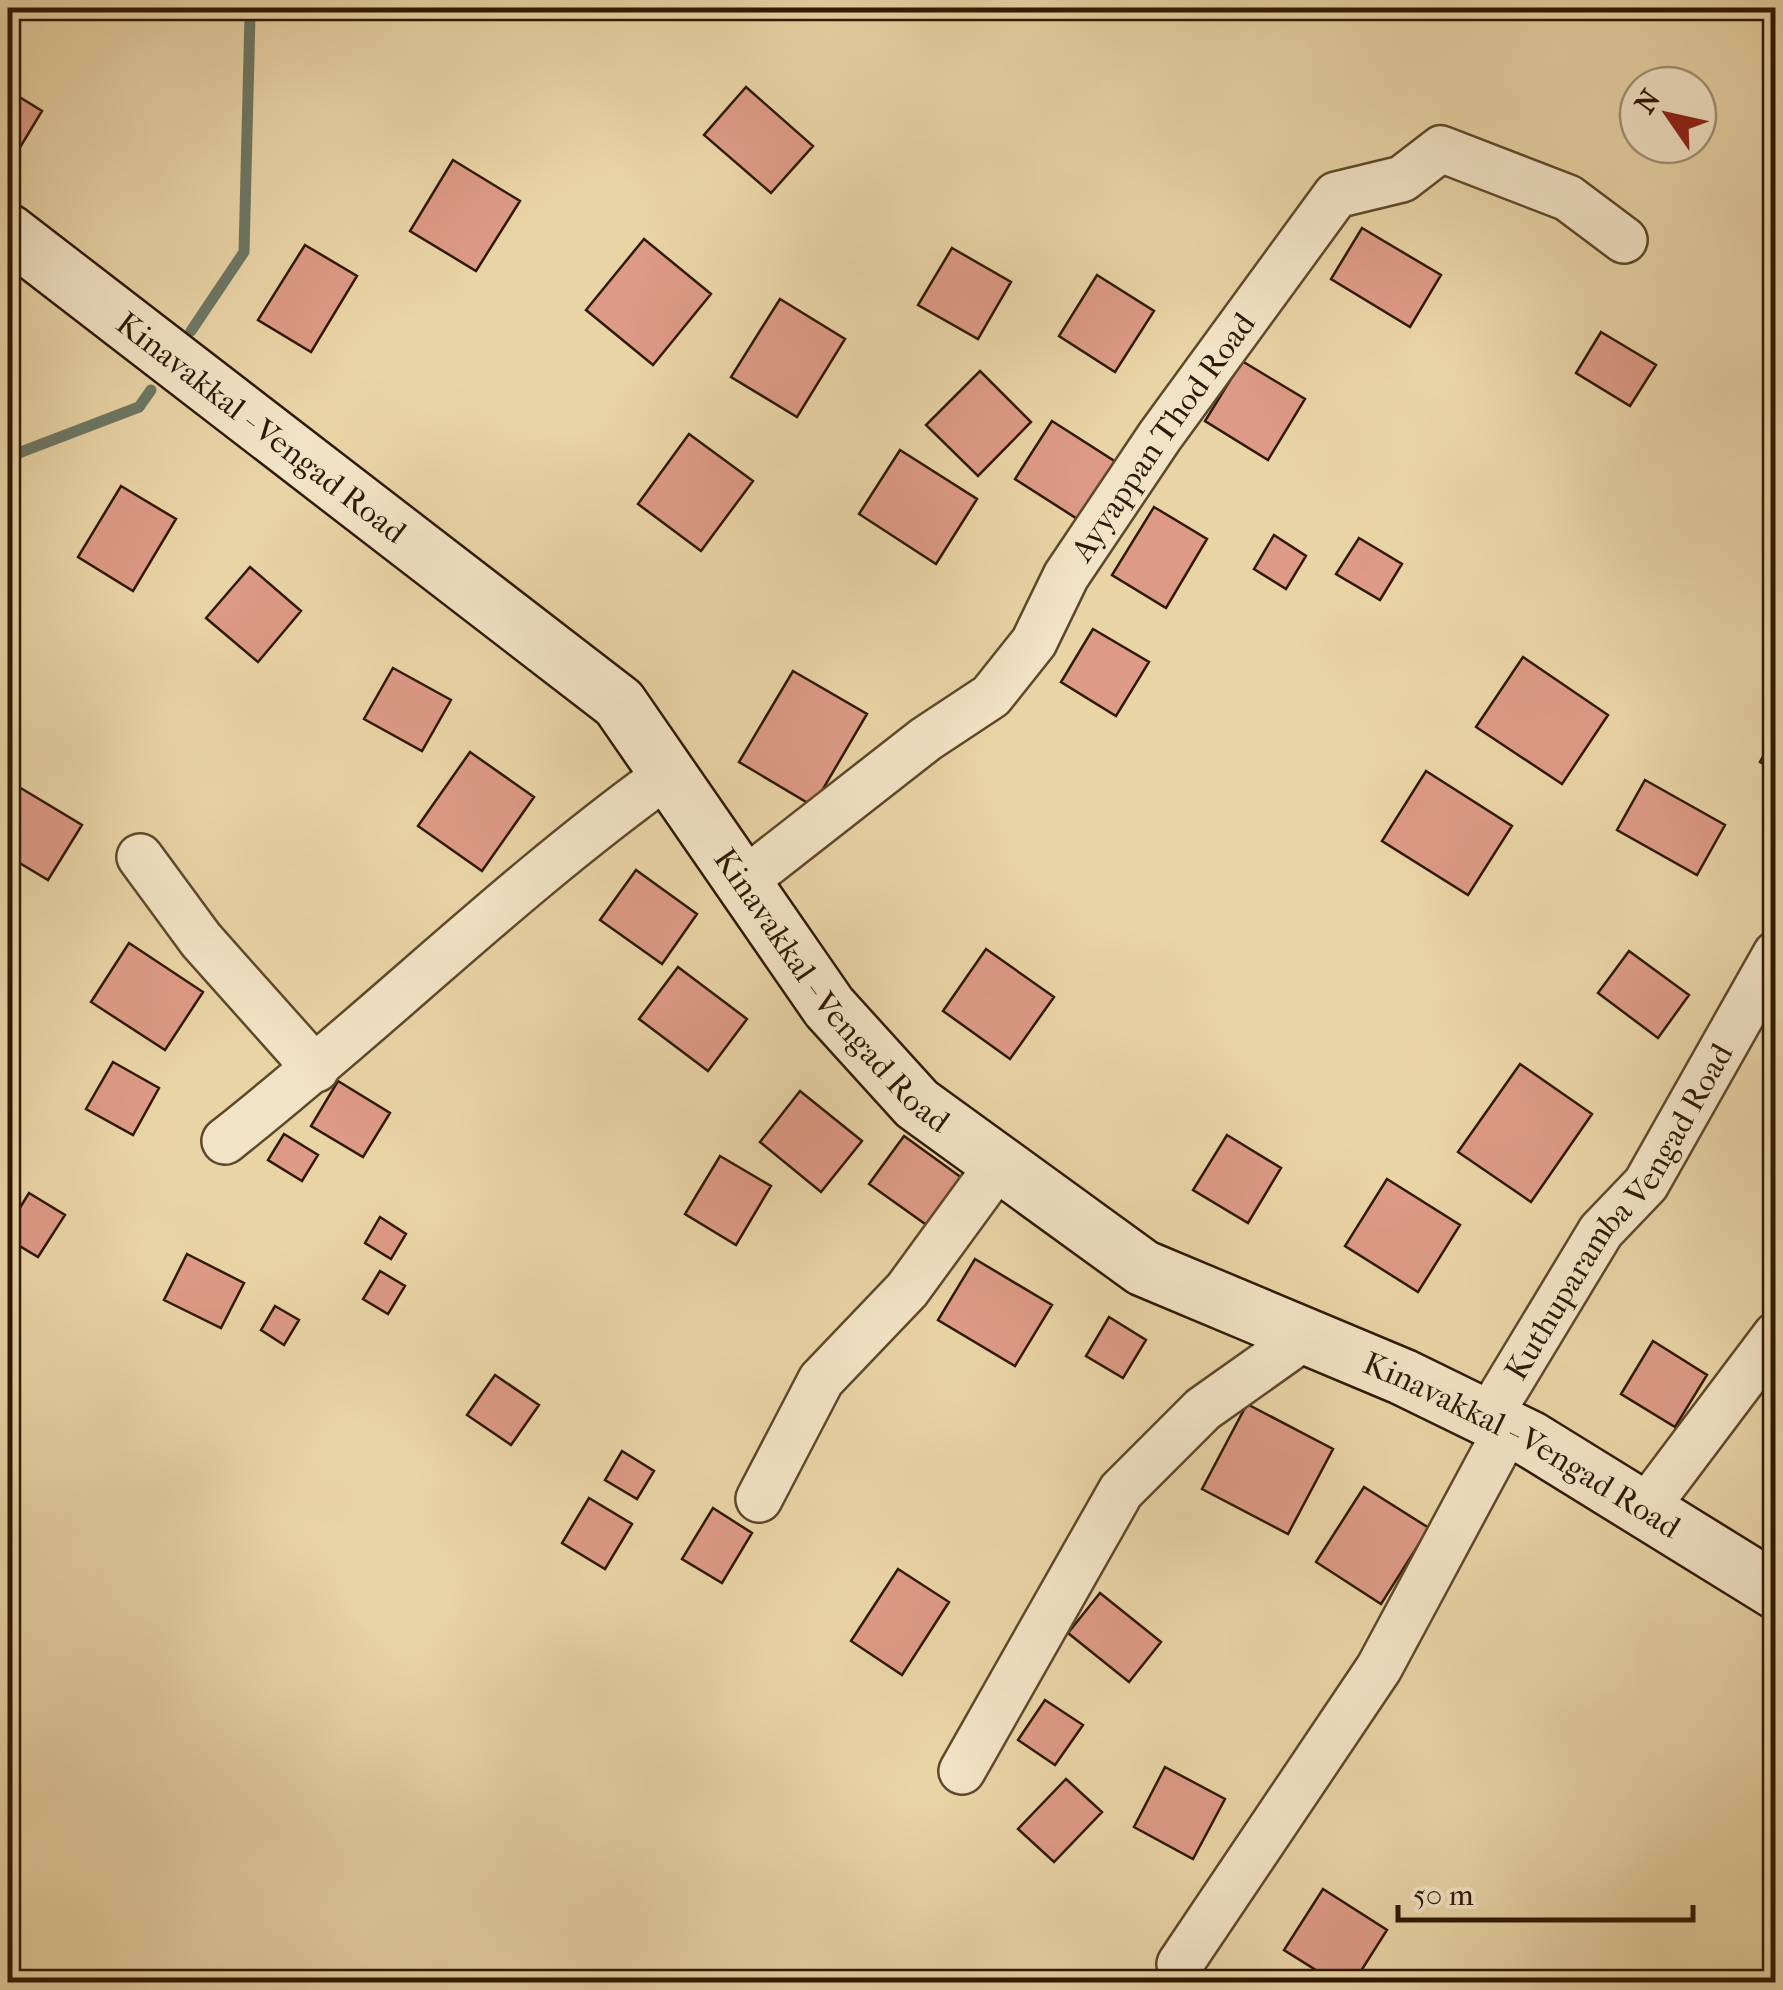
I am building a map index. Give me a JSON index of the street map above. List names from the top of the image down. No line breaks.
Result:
{"streets":{"main road":["Kinavakkal - Vengad Road"],"street":["Ayyappan Thod Road","Kuthuparamba Vengad Road"]},"crossings":[["Kinavakkal - Vengad Road","Ayyappan Thod Road"],["Kinavakkal - Vengad Road","Kuthuparamba Vengad Road"]],"scale_bar":"50 m","north":"top left"}
